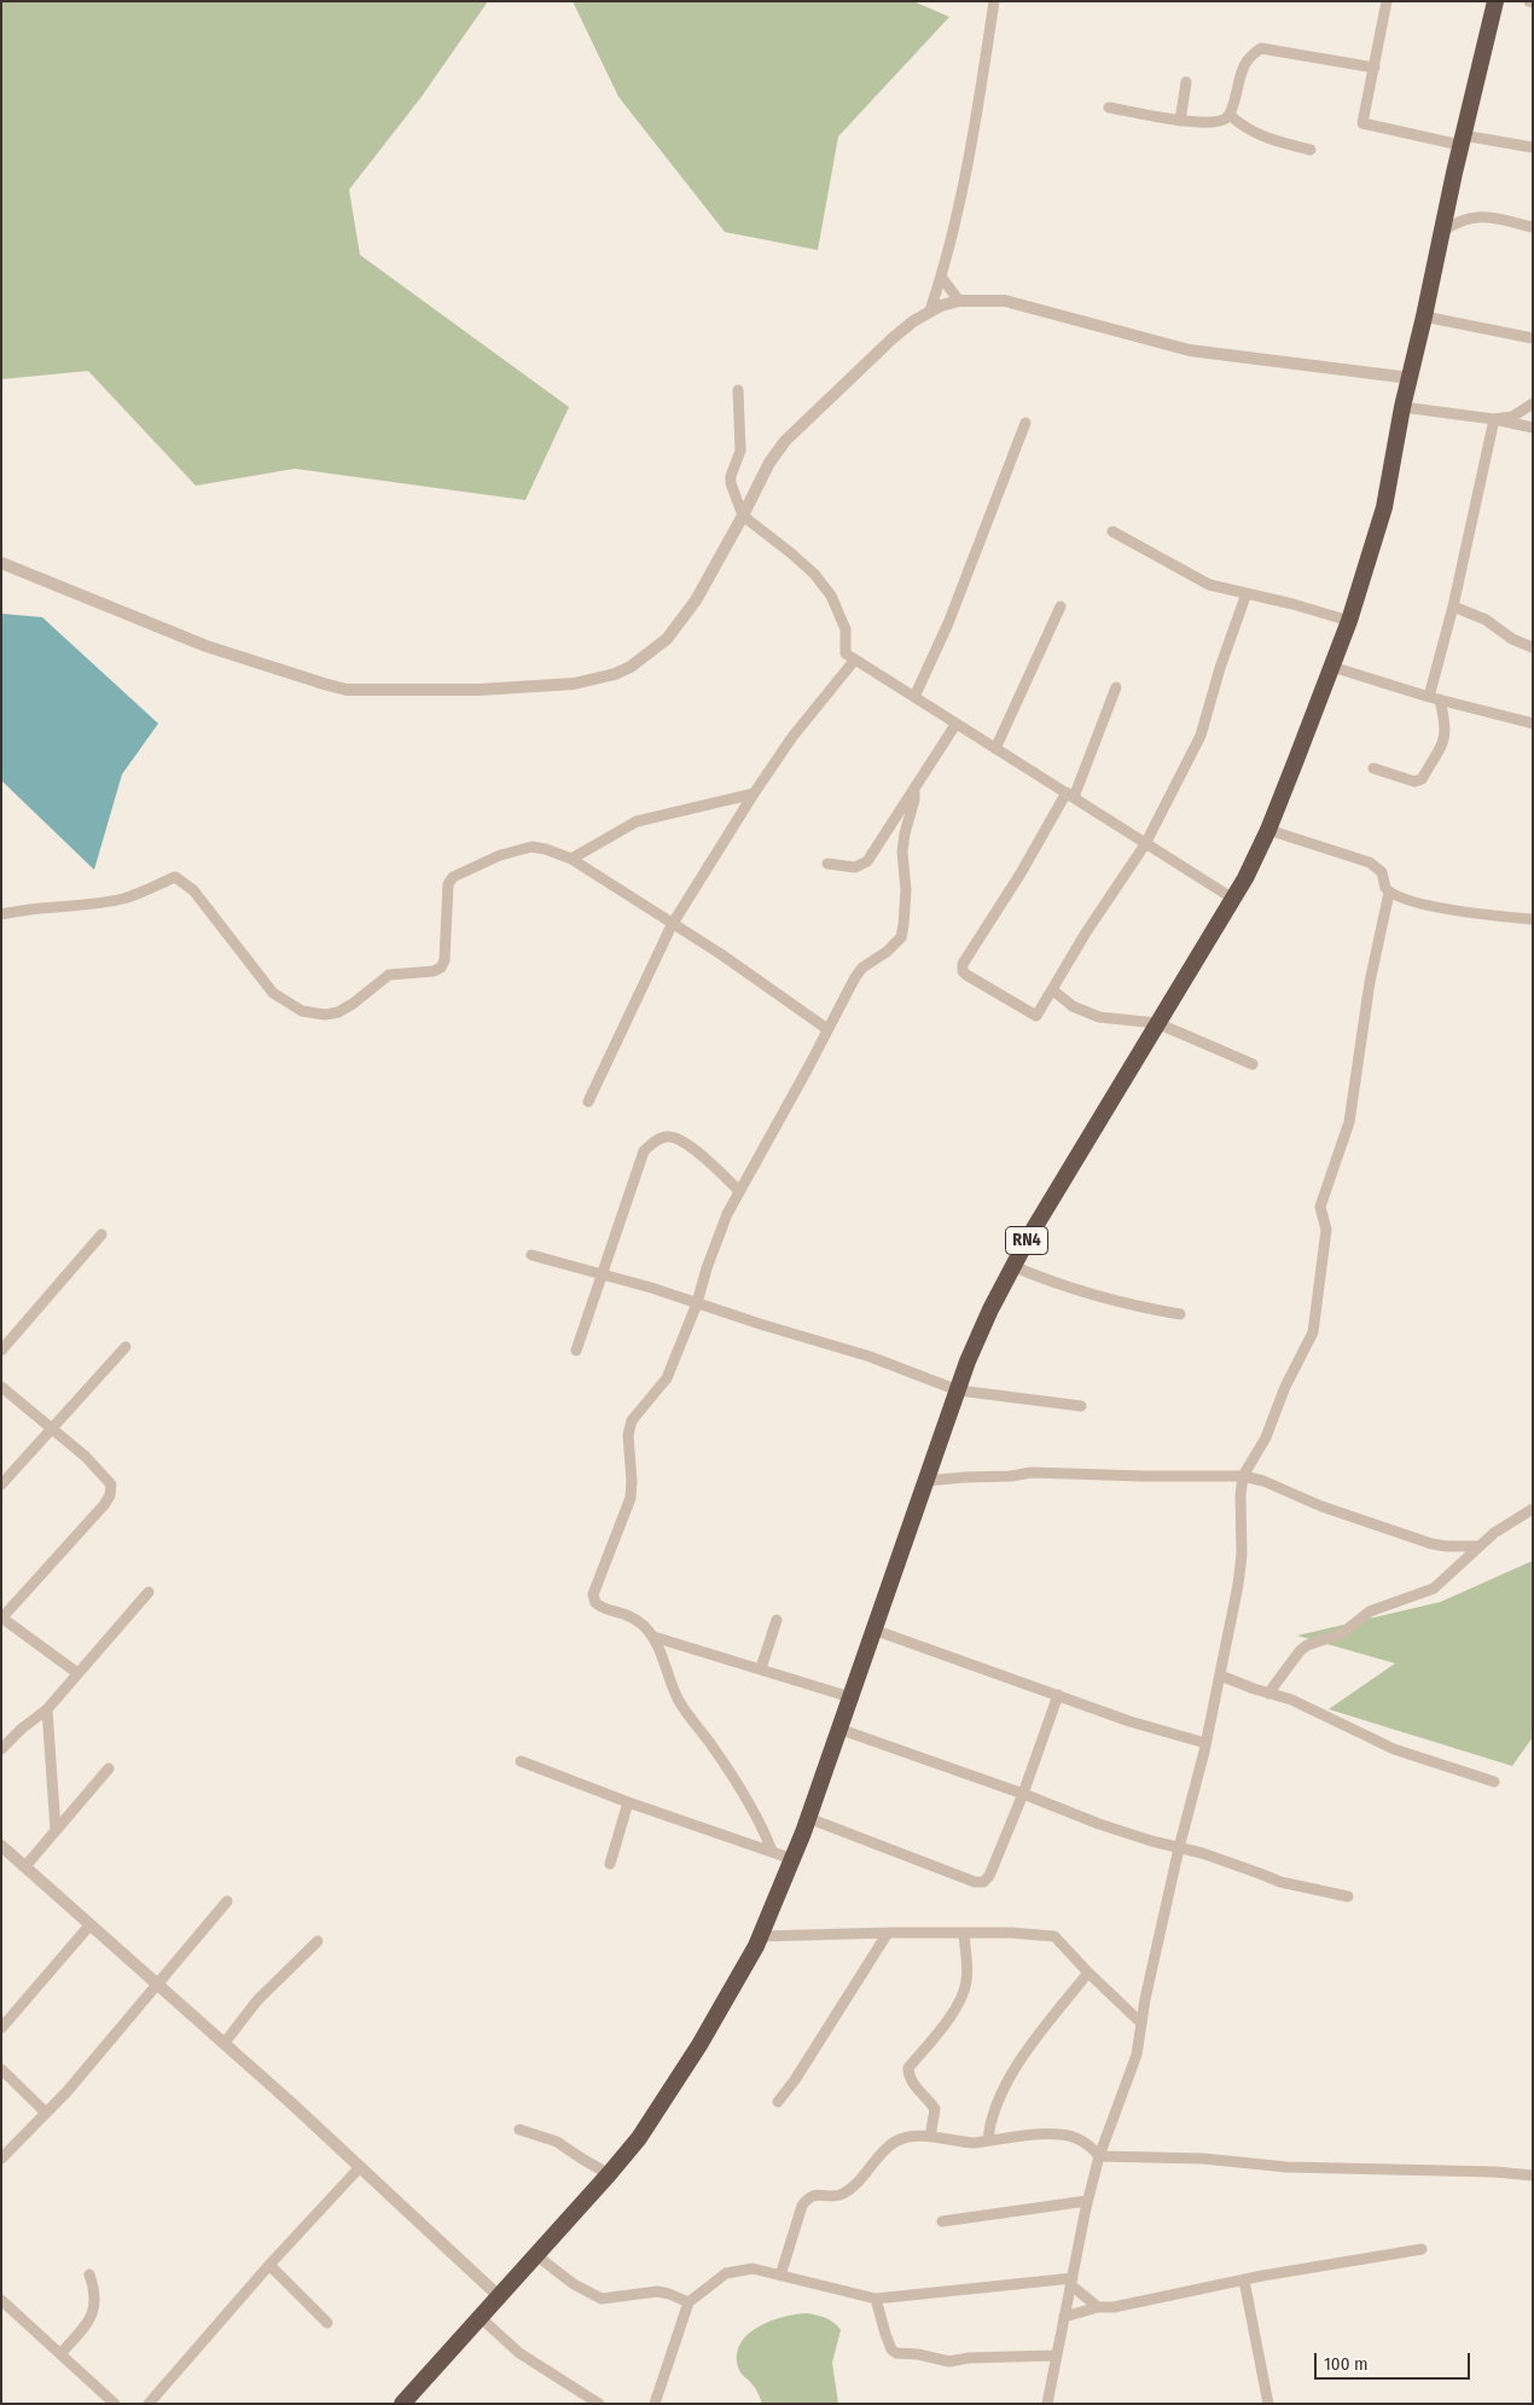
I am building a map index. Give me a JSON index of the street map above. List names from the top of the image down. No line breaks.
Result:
{"streets":{"highway":["RN4"]},"scale_bar":"100 m"}
